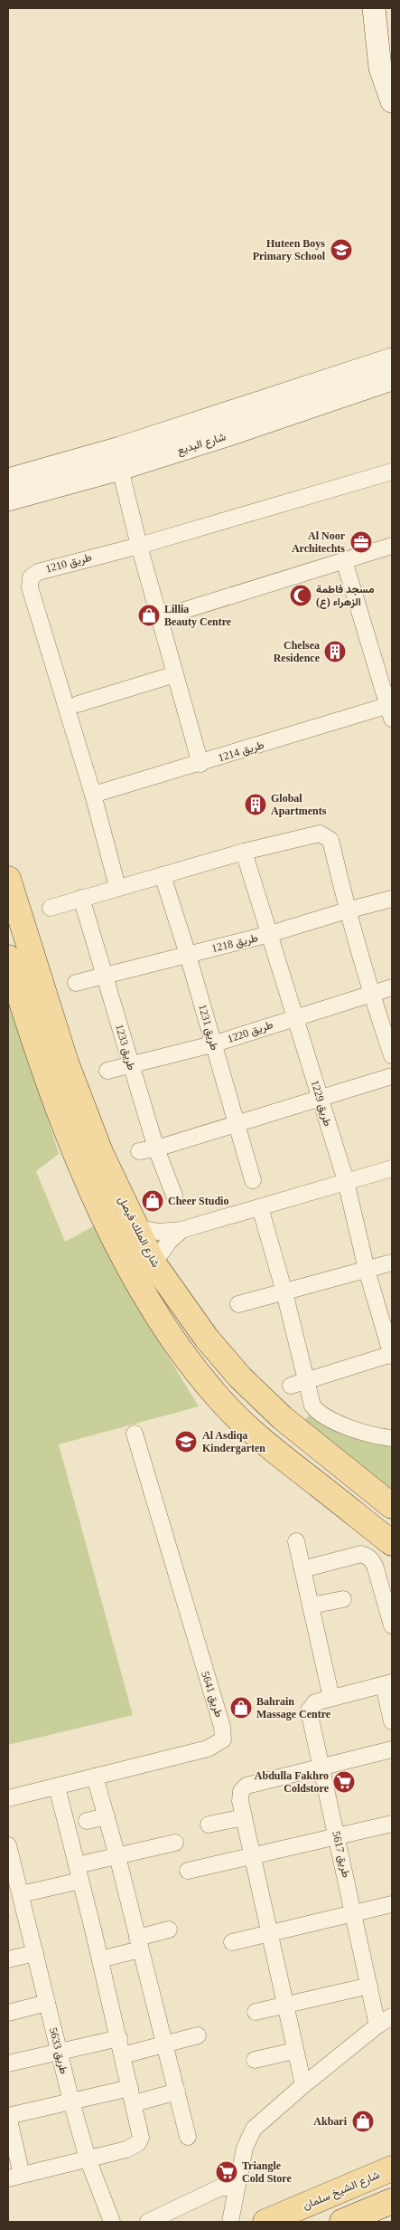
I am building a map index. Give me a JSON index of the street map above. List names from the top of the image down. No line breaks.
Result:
{"streets":{"main road":["شارع الملك فيصل","شارع الشيخ سلمان"],"street":["شارع البديع","طريق 1210","طريق 1214","طريق 1218","طريق 1231","طريق 1220","طريق 1233","طريق 1229","طريق 5641","طريق 5617","طريق 5633"]},"crossings":[["طريق 1210","طريق 1214"],["طريق 1218","طريق 1231"],["طريق 1218","طريق 1233"],["طريق 1218","طريق 1229"],["طريق 1231","طريق 1220"],["طريق 1220","طريق 1233"],["طريق 1220","طريق 1229"]],"places":{"school or university":["Huteen Boys Primary School","Al Asdiqa Kindergarten"],"office":["Al Noor Architechts"],"mosque":["مسجد فاطمة الزهراء (ع)"],"shop":["Lillia Beauty Centre","Cheer Studio","Bahrain Massage Centre","Akbari"],"building":["Chelsea Residence","Global Apartments"],"supermarket":["Abdulla Fakhro Coldstore","Triangle Cold Store"]}}
